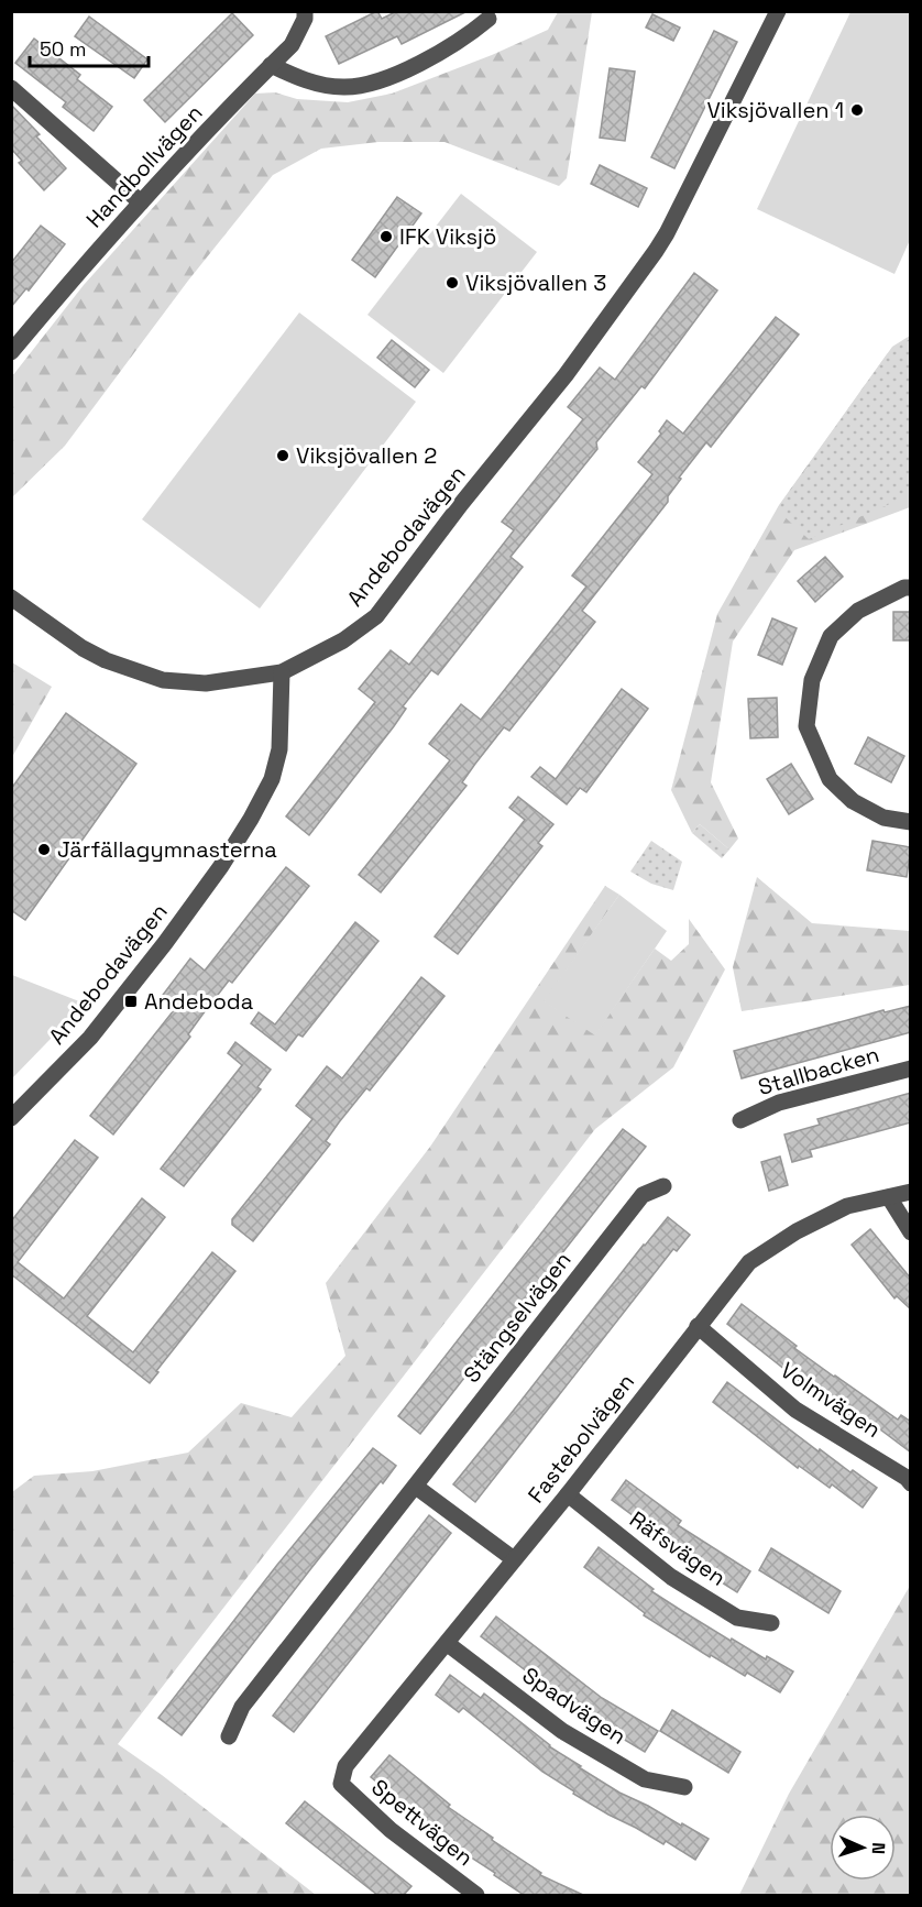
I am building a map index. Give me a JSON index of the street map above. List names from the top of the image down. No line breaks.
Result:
{"streets":{"street":["Handbollvägen","Andebodavägen","Stallbacken","Stängselvägen","Volmvägen","Fastebolvägen","Räfsvägen","Spadvägen","Spettvägen"]},"crossings":[["Volmvägen","Fastebolvägen"],["Fastebolvägen","Räfsvägen"],["Fastebolvägen","Spadvägen"],["Fastebolvägen","Spettvägen"]],"places":{"other":["Viksjövallen 1","IFK Viksjö","Viksjövallen 3","Viksjövallen 2","Järfällagymnasterna"],"transit":["Andeboda"]},"scale_bar":"50 m","north":"right"}
